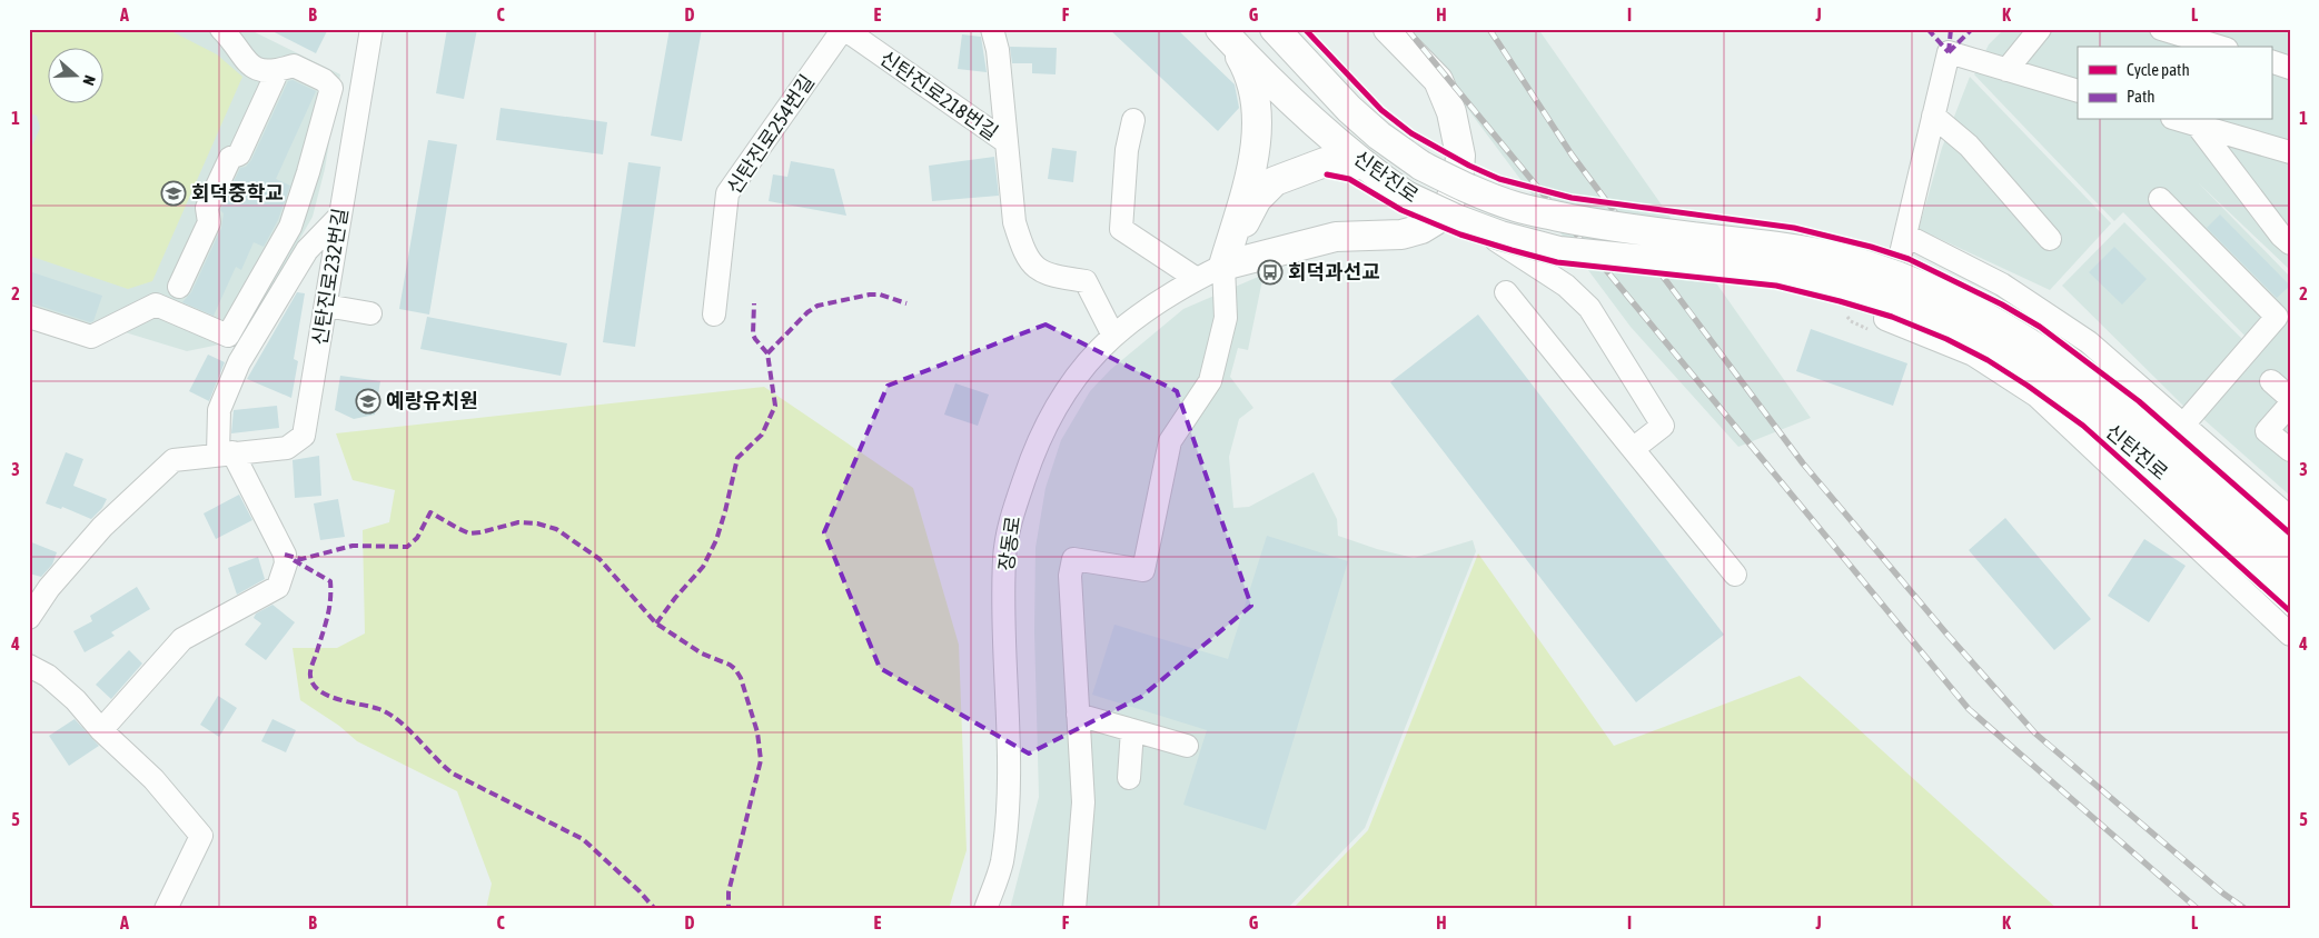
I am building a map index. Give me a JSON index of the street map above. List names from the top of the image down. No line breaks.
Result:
{"streets":{"main road":["신탄진로"],"street":["신탄진로218번길","신탄진로254번길","신탄진로232번길","장동로"]},"crossings":[["신탄진로218번길","신탄진로254번길"]],"places":{"school or university":["회덕중학교","예랑유치원"],"bus stop":["회덕과선교"]},"legend":["Cycle path","Path"],"north":"right","grid":{"columns":["A","B","C","D","E","F","G","H","I","J","K","L"],"rows":["1","2","3","4","5"]}}
